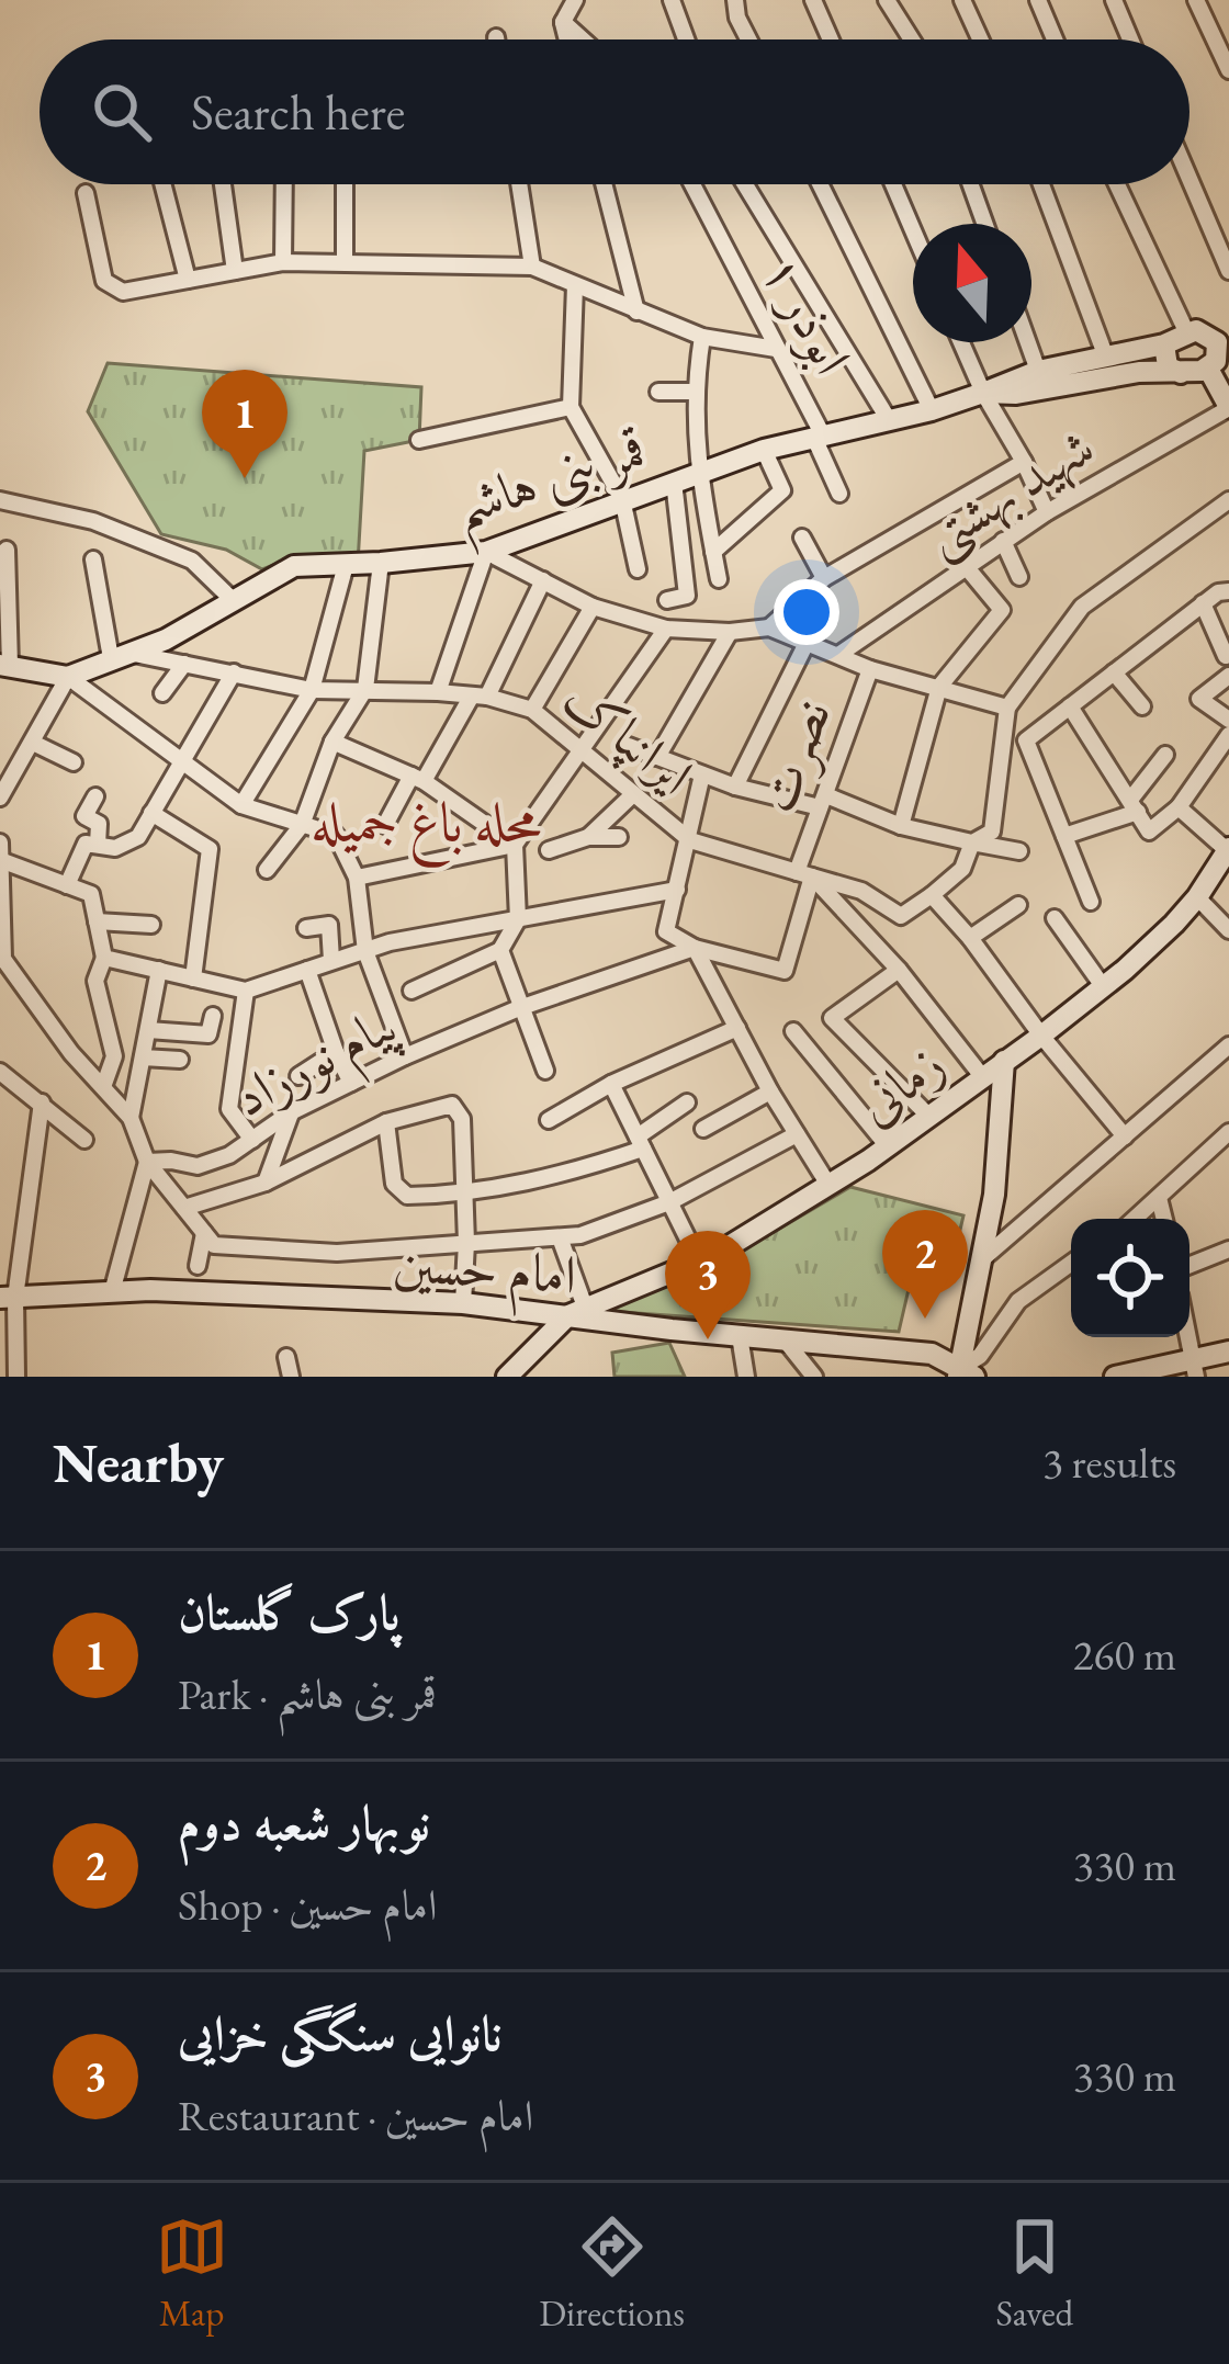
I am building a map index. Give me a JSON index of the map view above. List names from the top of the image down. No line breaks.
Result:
{"streets":{"street":["ابوذر ۱","قمر بنی هاشم","شهید بهشتی","ایرانپاک","نصرت","پیام نورزاد","زمانی","امام حسین"]},"crossings":[["ابوذر ۱","قمر بنی هاشم"],["قمر بنی هاشم","ایرانپاک"],["ایرانپاک","نصرت"],["زمانی","امام حسین"]],"districts":["محله باغ‌ جمیله"],"north":"top","page":{"search":"Search here","pins":["1","2","3"],"heading":["Nearby","3 results"],"list":[{"mark":"1","name":"پارک گلستان","note":"Park · قمر بنی هاشم","value":"260 m"},{"mark":"2","name":"نوبهار شعبه دوم","note":"Shop · امام حسین","value":"330 m"},{"mark":"3","name":"نانوایی سنگگی خزایی","note":"Restaurant · امام حسین","value":"330 m"}],"nav":["Map","Directions","Saved"]}}
